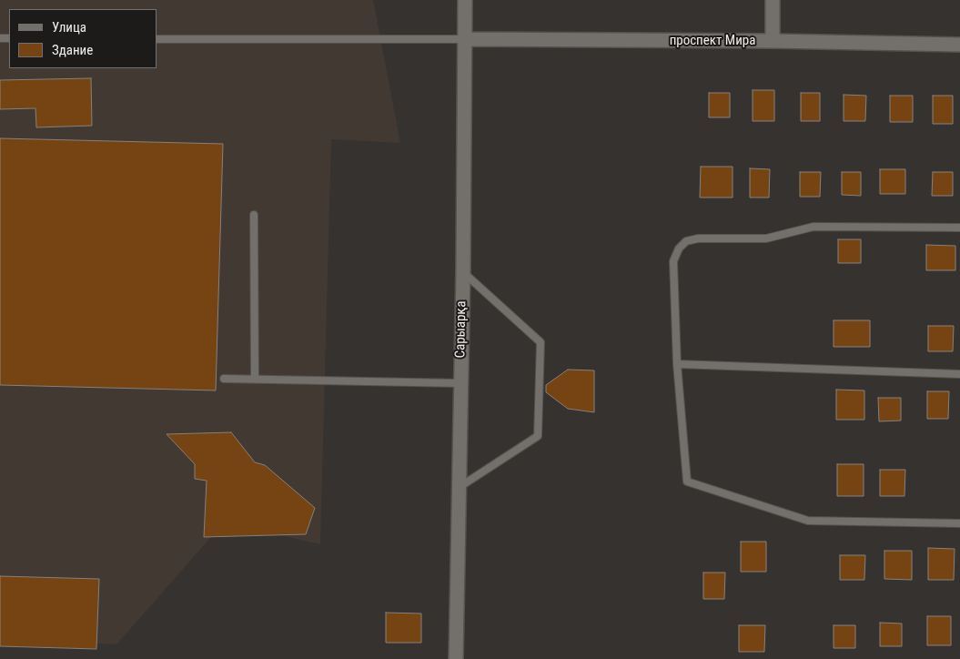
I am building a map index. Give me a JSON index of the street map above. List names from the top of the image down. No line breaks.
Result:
{"streets":{"main road":["проспект Мира","Сарыарқа"]},"crossings":[["проспект Мира","Сарыарқа"]],"legend":["Улица","Здание"]}
